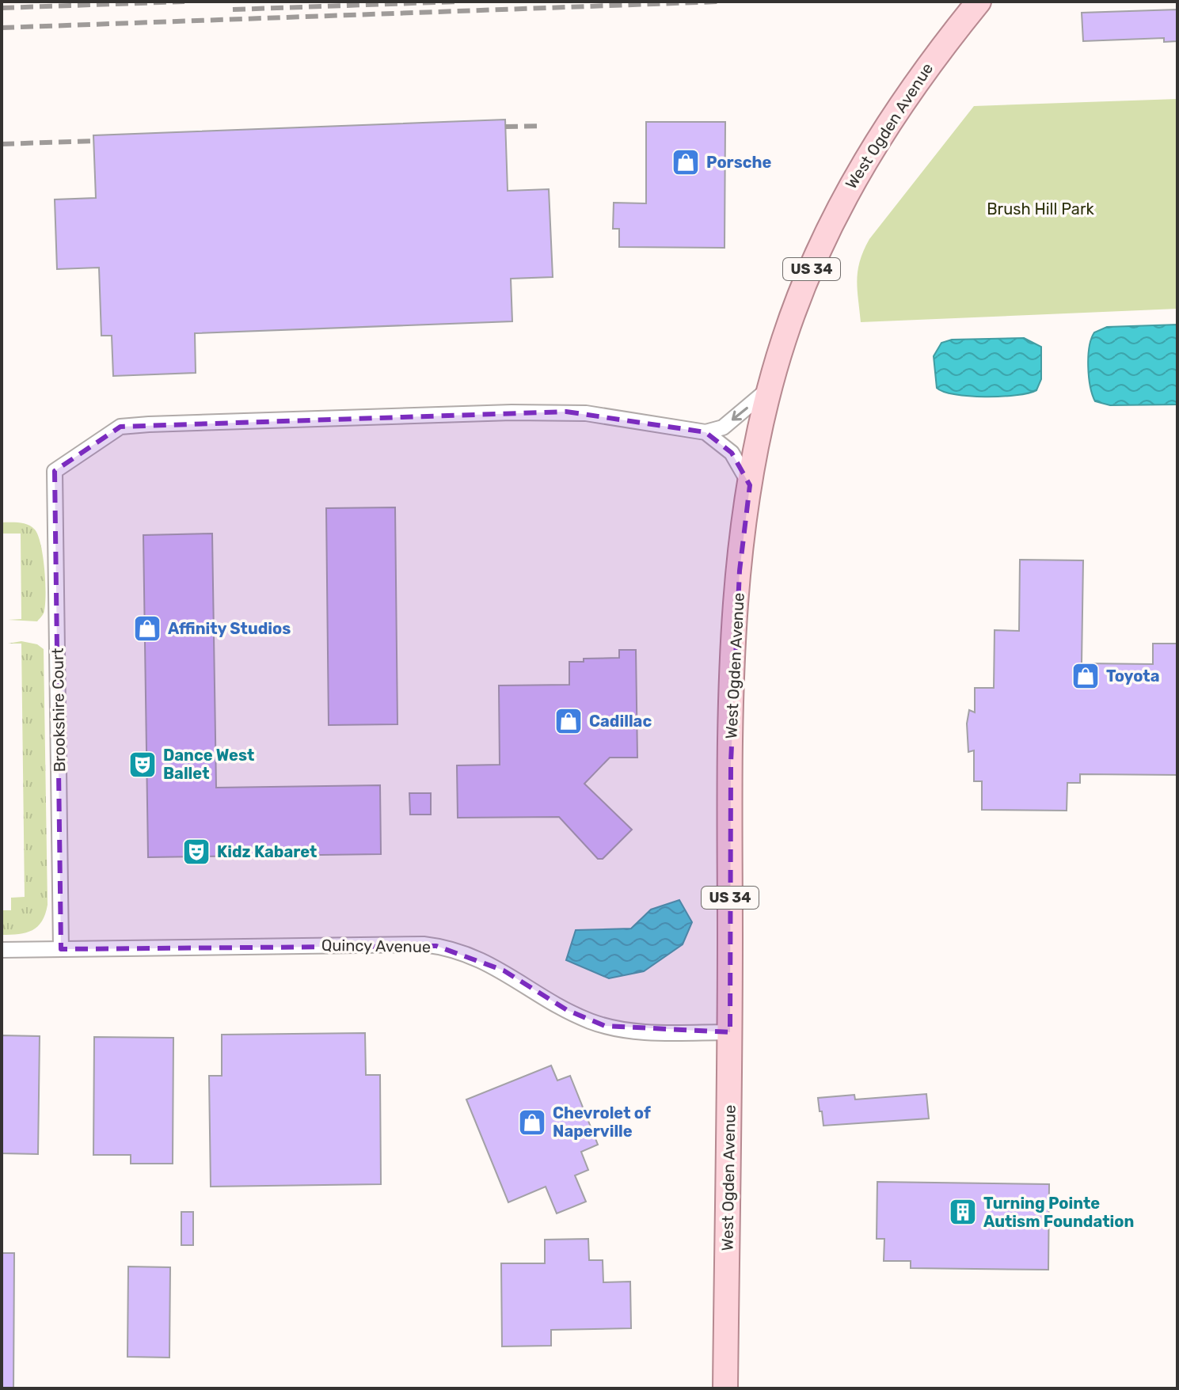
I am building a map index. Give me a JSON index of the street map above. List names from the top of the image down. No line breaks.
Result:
{"streets":{"main road":["West Ogden Avenue","US 34"],"street":["Brookshire Court","Quincy Avenue"]},"crossings":[["West Ogden Avenue","Quincy Avenue"],["Brookshire Court","Quincy Avenue"]],"parks":["Brush Hill Park"],"places":{"shop":["Porsche","Affinity Studios","Toyota","Cadillac","Chevrolet of Naperville"],"theatre":["Dance West Ballet","Kidz Kabaret"],"building":["Turning Pointe Autism Foundation"]}}
